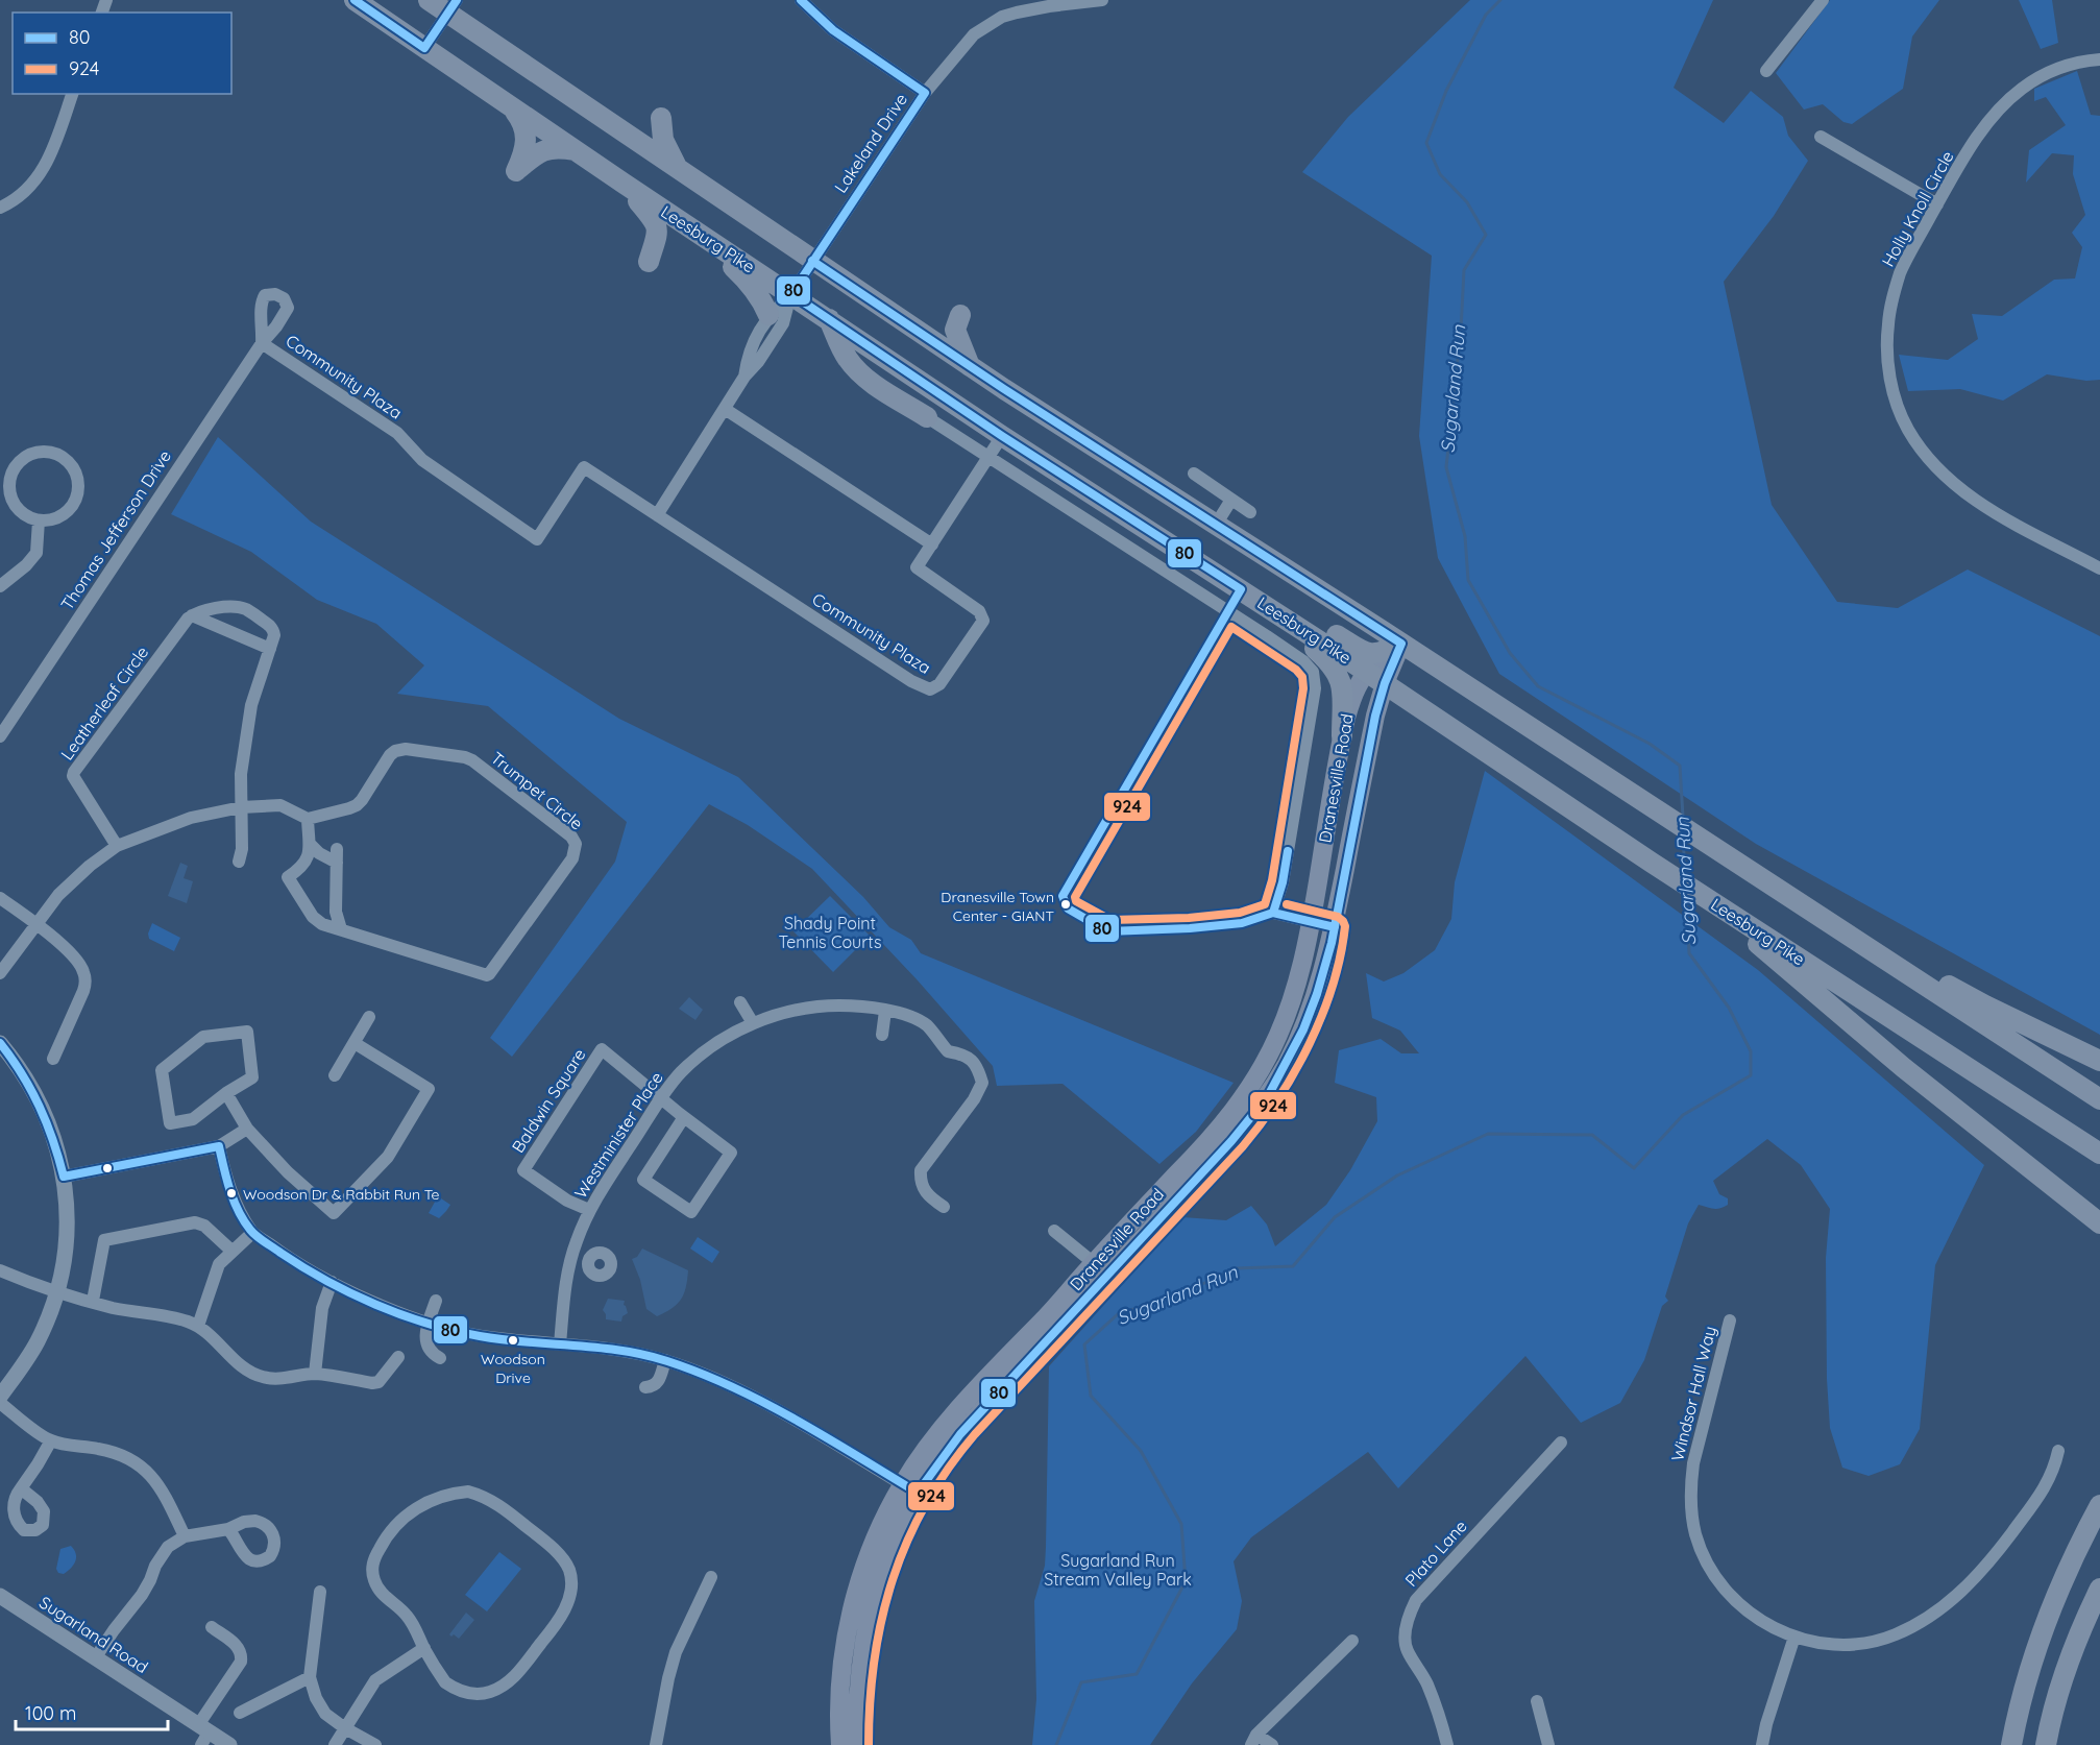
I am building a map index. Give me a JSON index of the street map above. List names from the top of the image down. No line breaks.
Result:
{"streets":{"highway":["Leesburg Pike"],"main road":["Dranesville Road"],"street":["Lakeland Drive","Holly Knoll Circle","Community Plaza","Thomas Jefferson Drive","Leatherleaf Circle","Trumpet Circle","Baldwin Square","Westminister Place","Windsor Hall Way","Plato Lane","Sugarland Road"]},"crossings":[["Lakeland Drive","Leesburg Pike"],["Leesburg Pike","Community Plaza"],["Leesburg Pike","Dranesville Road"],["Community Plaza","Thomas Jefferson Drive"],["Baldwin Square","Westminister Place"]],"water":["Sugarland Run"],"parks":["Shady Point Tennis Courts","Sugarland Run Stream Valley Park"],"places":["Dranesville Town Center - GIANT","Woodson Dr & Rabbit Run Te","Woodson Drive"],"lines":["transit line 80","transit line 924"],"legend":["80","924"],"scale_bar":"100 m"}
